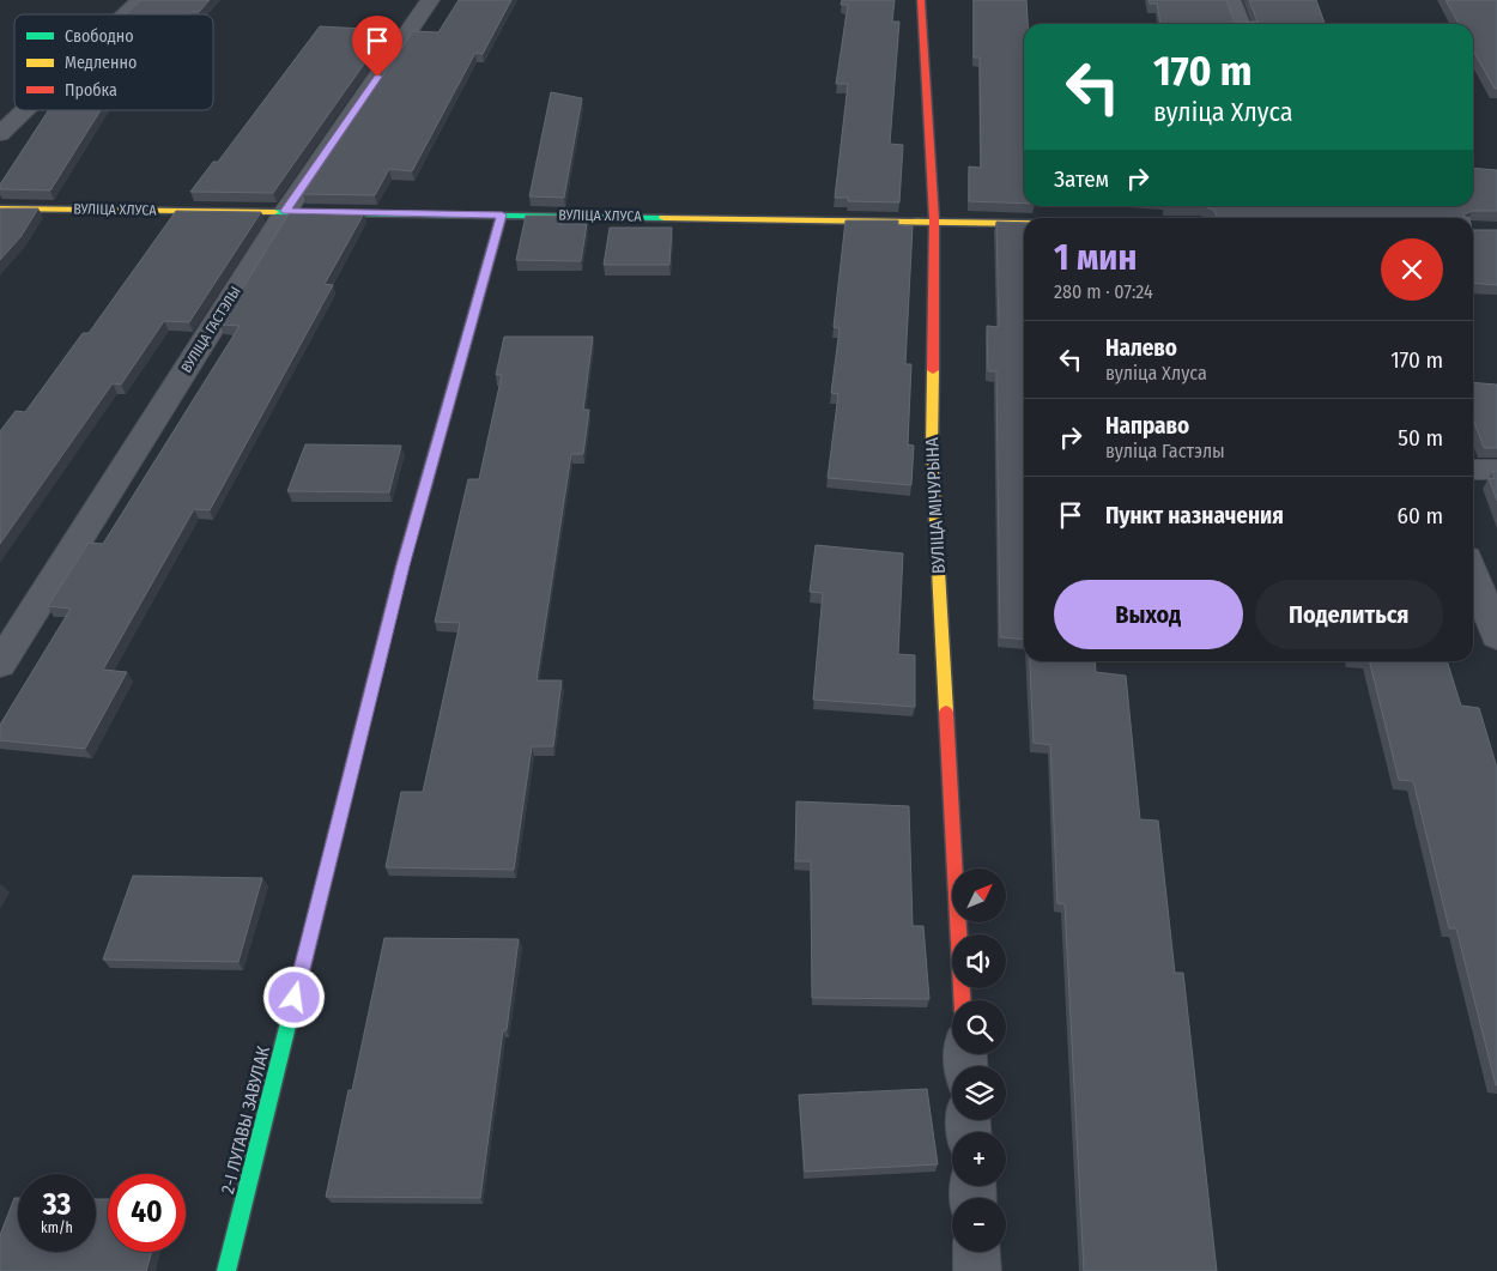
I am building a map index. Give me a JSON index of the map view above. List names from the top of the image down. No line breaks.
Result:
{"streets":{"street":["ВУЛІЦА ХЛУСА","ВУЛІЦА ГАСТЭЛЫ","ВУЛІЦА МІЧУРЫНА","2-І ЛУГАВЫ ЗАВУЛАК"]},"crossings":[["ВУЛІЦА ХЛУСА","ВУЛІЦА ГАСТЭЛЫ"],["ВУЛІЦА ХЛУСА","ВУЛІЦА МІЧУРЫНА"],["ВУЛІЦА ХЛУСА","2-І ЛУГАВЫ ЗАВУЛАК"]],"legend":["Свободно","Медленно","Пробка"],"north":"top right","page":{"turn":["170 m","вуліца Хлуса"],"then":"Затем","heading":["1 мин","280 m · 07:24"],"list":[{"name":"Налево","note":"вуліца Хлуса","value":"170 m"},{"name":"Направо","note":"вуліца Гастэлы","value":"50 m"},{"name":"Пункт назначения","value":"60 m"}],"buttons":["Выход","Поделиться"],"map_buttons":["+","−"],"speed":"33 km/h","limit":"40"}}
